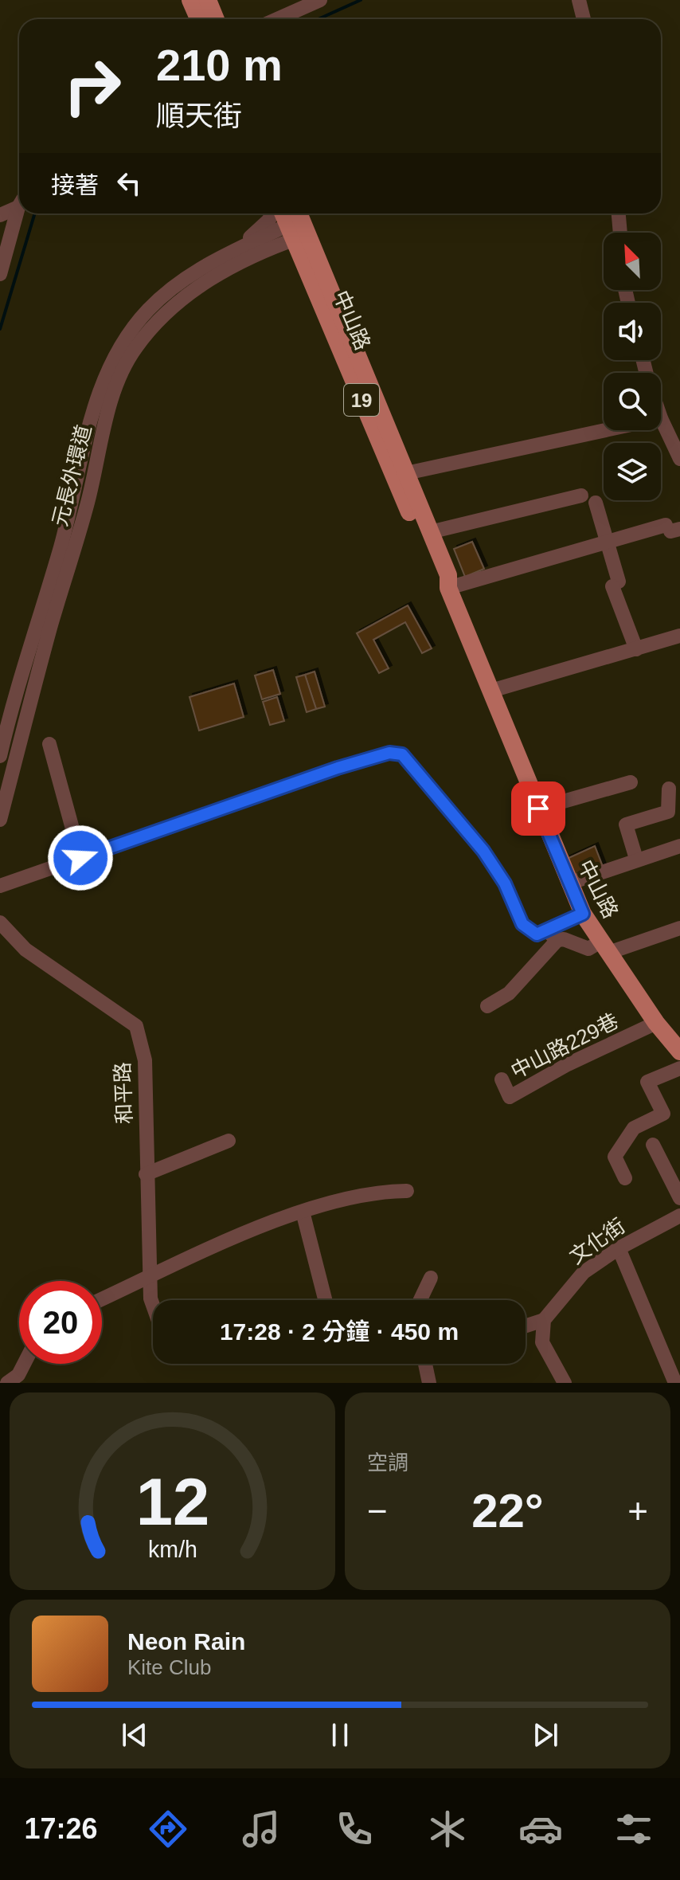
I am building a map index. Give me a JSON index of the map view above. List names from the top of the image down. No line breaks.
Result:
{"streets":{"main road":["中山路","19"],"street":["元長外環道","中山路229巷","和平路","文化街"]},"crossings":[["中山路","元長外環道"],["中山路","中山路229巷"]],"north":"top left","page":{"turn":["210 m","順天街"],"then":"接著","limit":"20","trip":"17:28 · 2 分鐘 · 450 m","tile":"空調","heat":["−","22°","+"],"song":["Neon Rain","Kite Club"],"tabs":"17:26","gauge":["12","km/h"]}}
